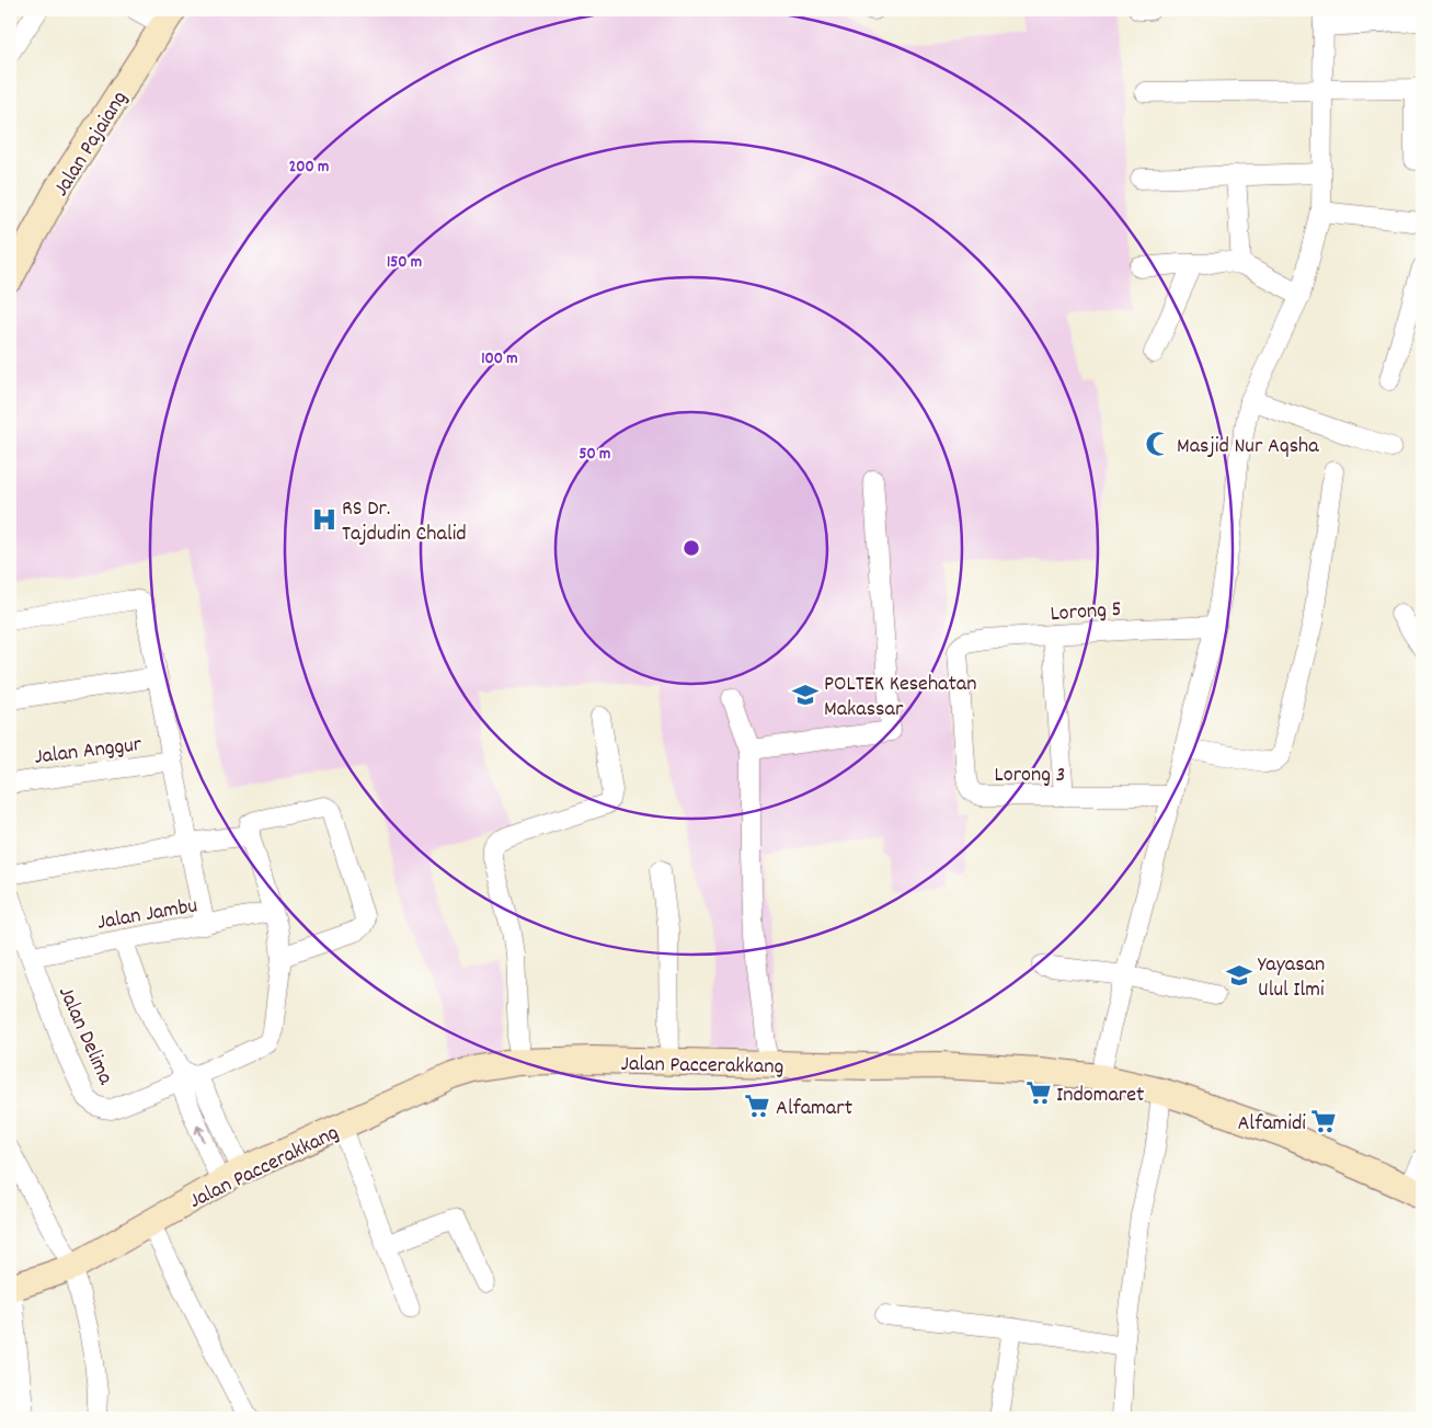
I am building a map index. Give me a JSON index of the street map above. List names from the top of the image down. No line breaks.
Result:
{"streets":{"main road":["Jalan Pajaiang","Jalan Paccerakkang"],"street":["Lorong 5","Jalan Anggur","Lorong 3","Jalan Jambu","Jalan Delima"]},"crossings":[["Lorong 5","Lorong 3"],["Jalan Jambu","Jalan Delima"]],"places":{"mosque":["Masjid Nur Aqsha"],"hospital":["RS Dr. Tajdudin Chalid"],"school or university":["POLTEK Kesehatan Makassar","Yayasan Ulul Ilmi"],"supermarket":["Indomaret","Alfamart","Alfamidi"]},"rings":["200 m","150 m","100 m","50 m"]}
